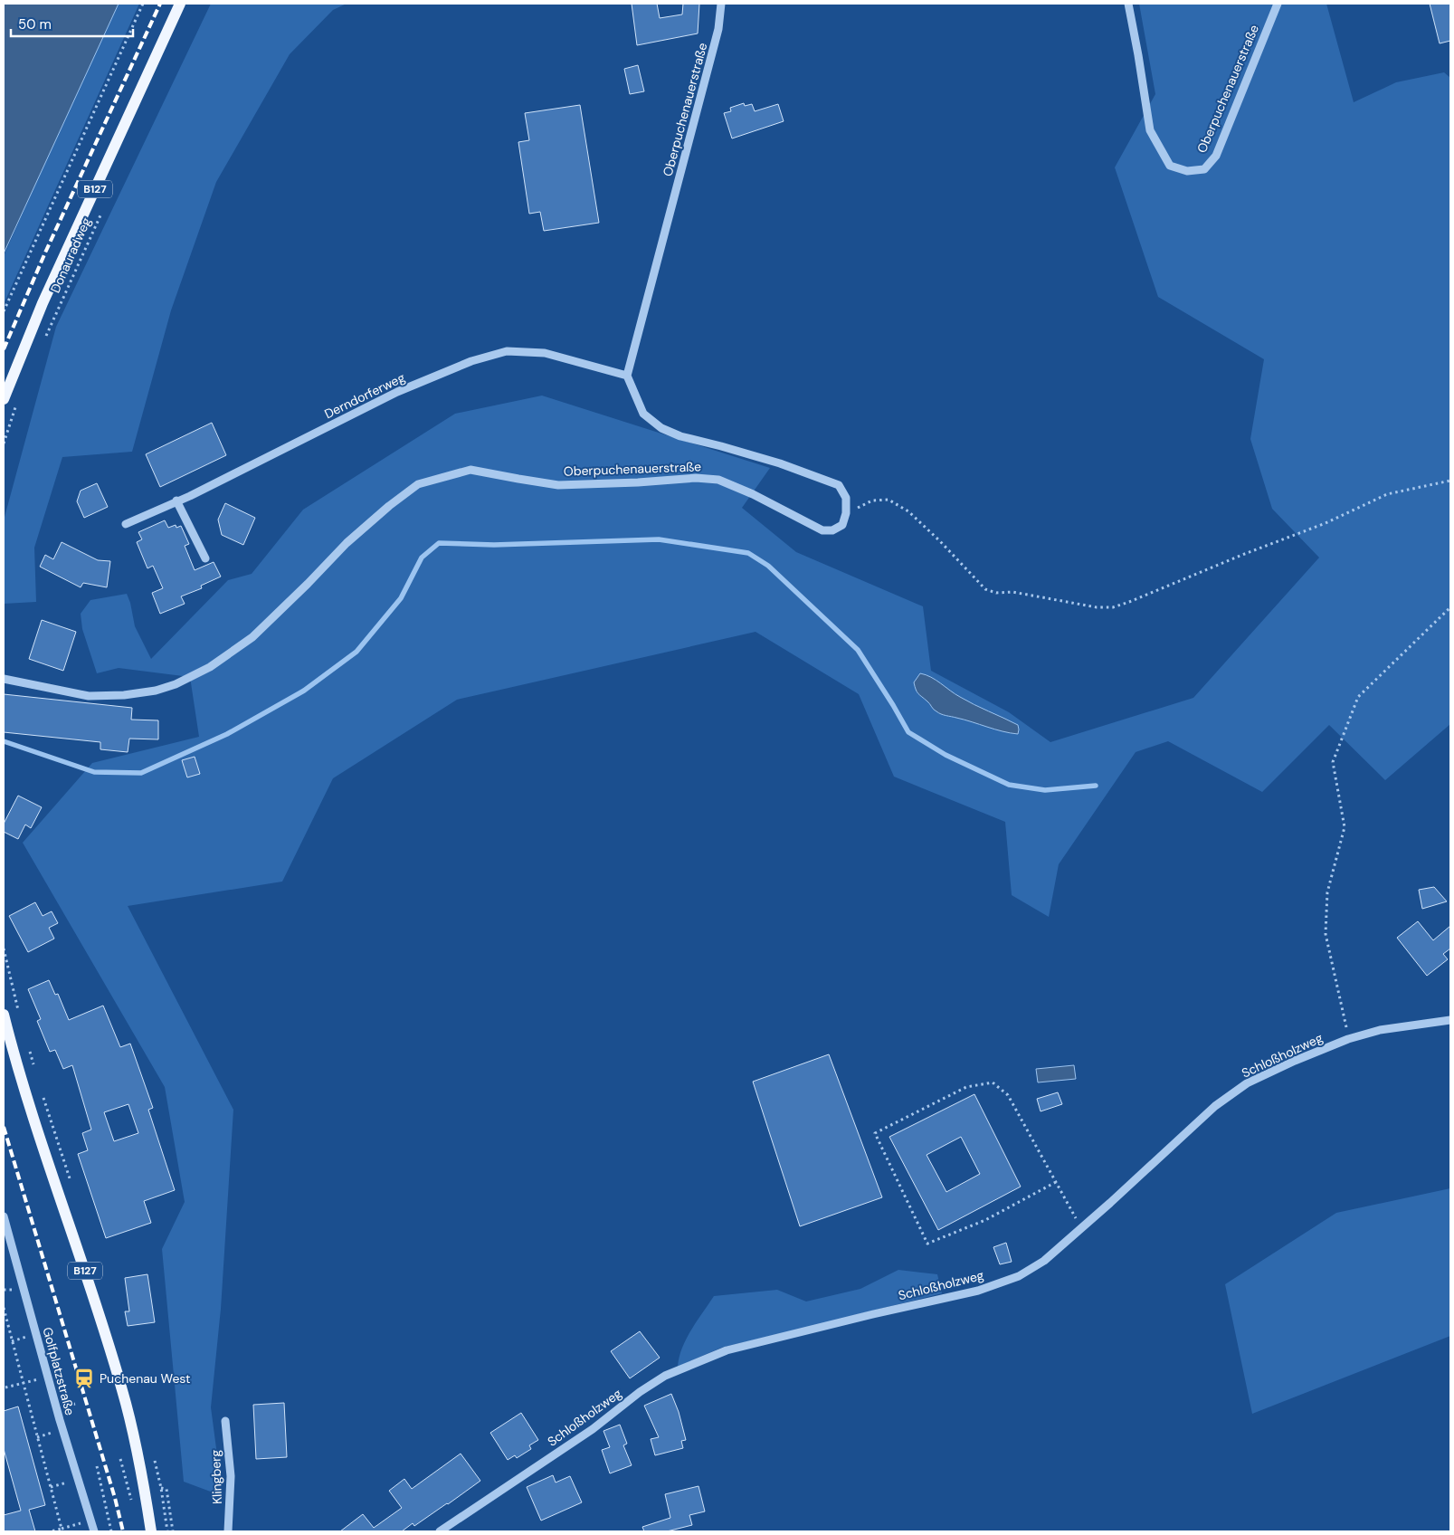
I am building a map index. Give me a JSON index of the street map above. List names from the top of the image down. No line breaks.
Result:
{"streets":{"main road":["B127"],"street":["Oberpuchenauerstraße","Derndorferweg","Schloßholzweg","Golfplatzstraße","Klingberg"],"path":["Donauradweg"]},"crossings":[["Oberpuchenauerstraße","Derndorferweg"]],"places":{"station":["Puchenau West"]},"scale_bar":"50 m"}
